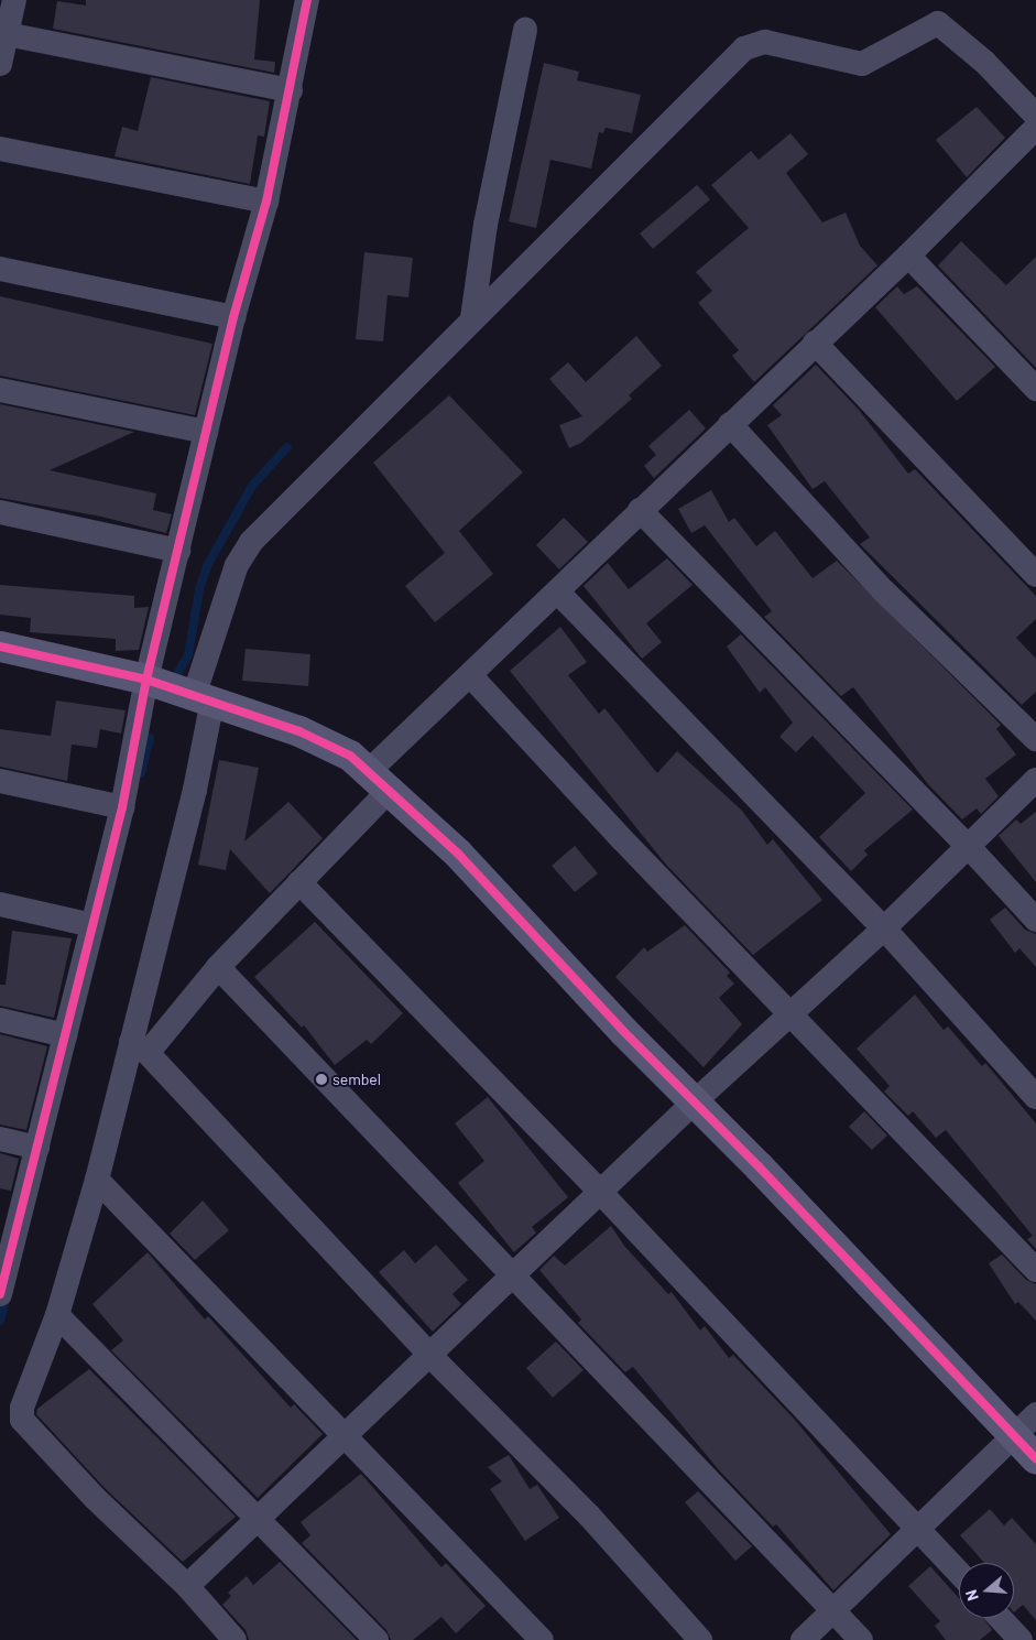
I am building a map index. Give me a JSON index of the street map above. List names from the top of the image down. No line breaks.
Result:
{"places":["sembel"],"north":"left"}
